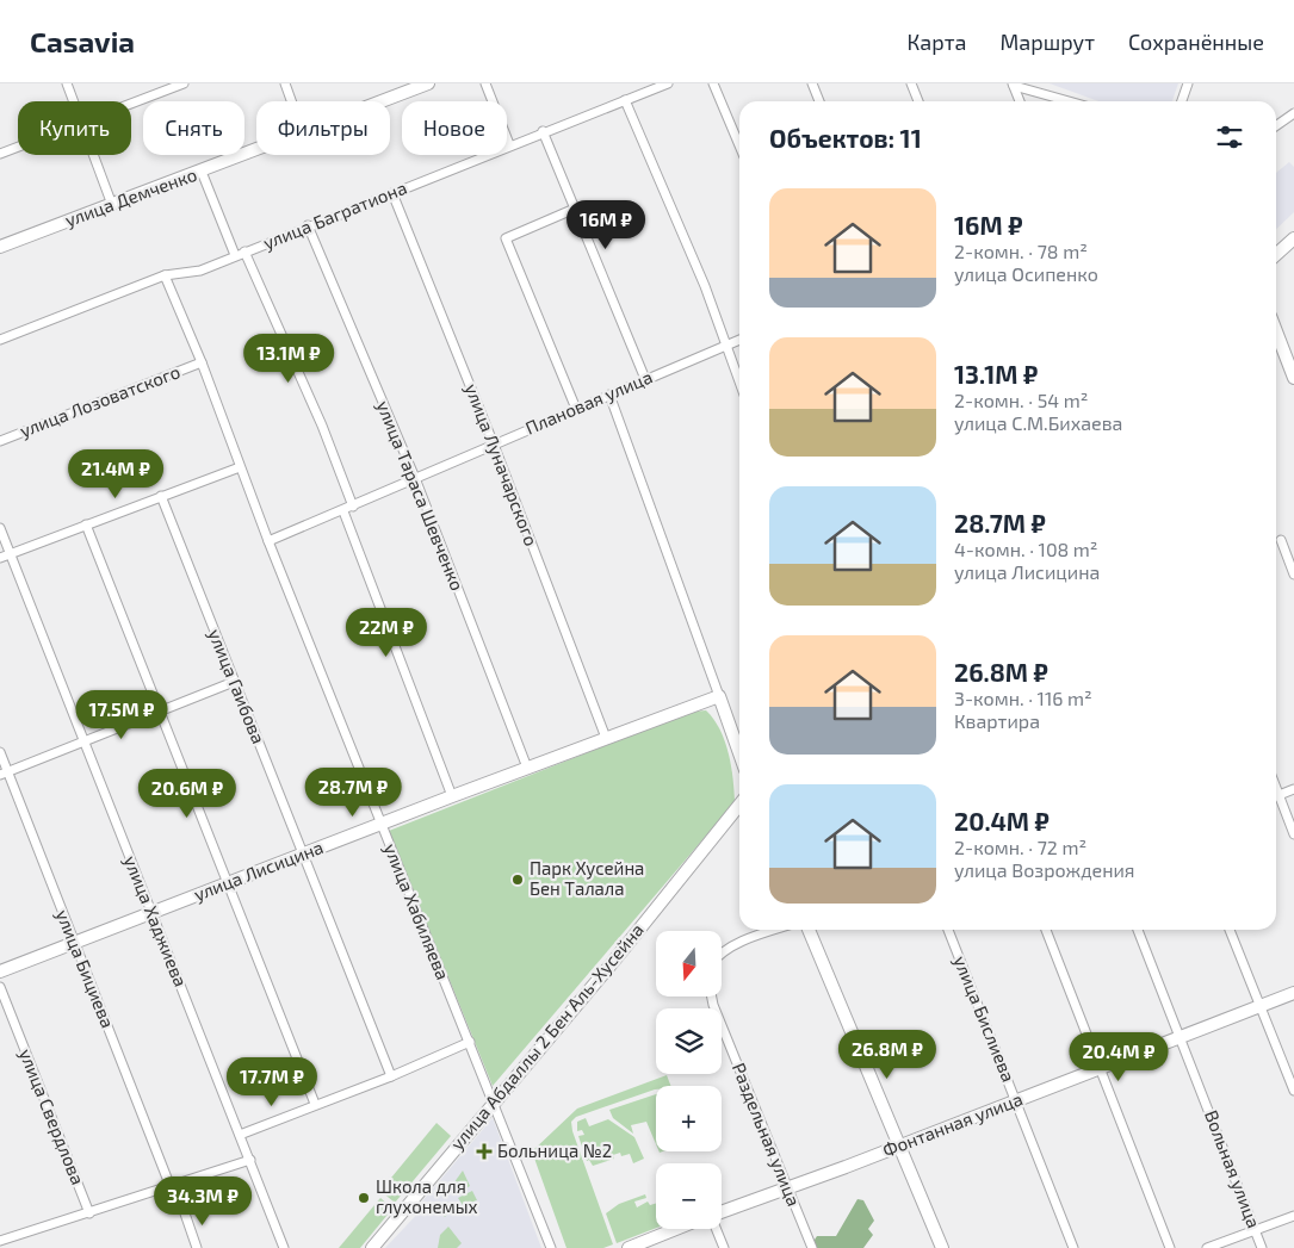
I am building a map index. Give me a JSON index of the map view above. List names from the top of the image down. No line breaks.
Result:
{"streets":{"street":["улица Демченко","улица Багратиона","улица Лозоватского","Плановая улица","улица Луначарского","улица Тараса Шевченко","улица Гаибова","улица Лисицина","улица Хабиляева","улица Хаджиева","улица Бициева","улица Бислиева","улица Абдаллы 2 Бен Аль-Хусейна","улица Свердлова","Фонтанная улица","Раздельная улица","Вольная улица"]},"crossings":[["улица Багратиона","улица Луначарского"],["улица Багратиона","улица Тараса Шевченко"],["улица Багратиона","улица Хабиляева"],["улица Лозоватского","улица Хабиляева"],["Плановая улица","улица Луначарского"],["Плановая улица","улица Тараса Шевченко"],["Плановая улица","улица Хабиляева"],["улица Луначарского","улица Лисицина"],["улица Тараса Шевченко","улица Лисицина"],["улица Гаибова","улица Лисицина"],["улица Лисицина","улица Хабиляева"],["улица Лисицина","улица Хаджиева"],["улица Лисицина","улица Бициева"],["улица Хабиляева","улица Абдаллы 2 Бен Аль-Хусейна"],["улица Бислиева","Фонтанная улица"],["Фонтанная улица","Раздельная улица"],["Фонтанная улица","Вольная улица"]],"places":{"other":["Парк Хусейна Бен Талала","Школа для глухонемых"],"health":["Больница №2"]},"north":"bottom","page":{"header":"Casavia","nav":["Карта","Маршрут","Сохранённые"],"chip":["Купить","Снять","Фильтры","Новое"],"heading":"Объектов: 11","list":[{"name":"16M ₽","note":"2-комн. · 78 m² · улица Осипенко"},{"name":"13.1M ₽","note":"2-комн. · 54 m² · улица С.М.Бихаева"},{"name":"28.7M ₽","note":"4-комн. · 108 m² · улица Лисицина"},{"name":"26.8M ₽","note":"3-комн. · 116 m² · Квартира"},{"name":"20.4M ₽","note":"2-комн. · 72 m² · улица Возрождения"}],"price":["16M ₽","13.1M ₽","21.4M ₽","22M ₽","17.5M ₽","28.7M ₽","20.6M ₽","26.8M ₽","20.4M ₽","17.7M ₽","34.3M ₽"],"map_buttons":["+","−"]}}
